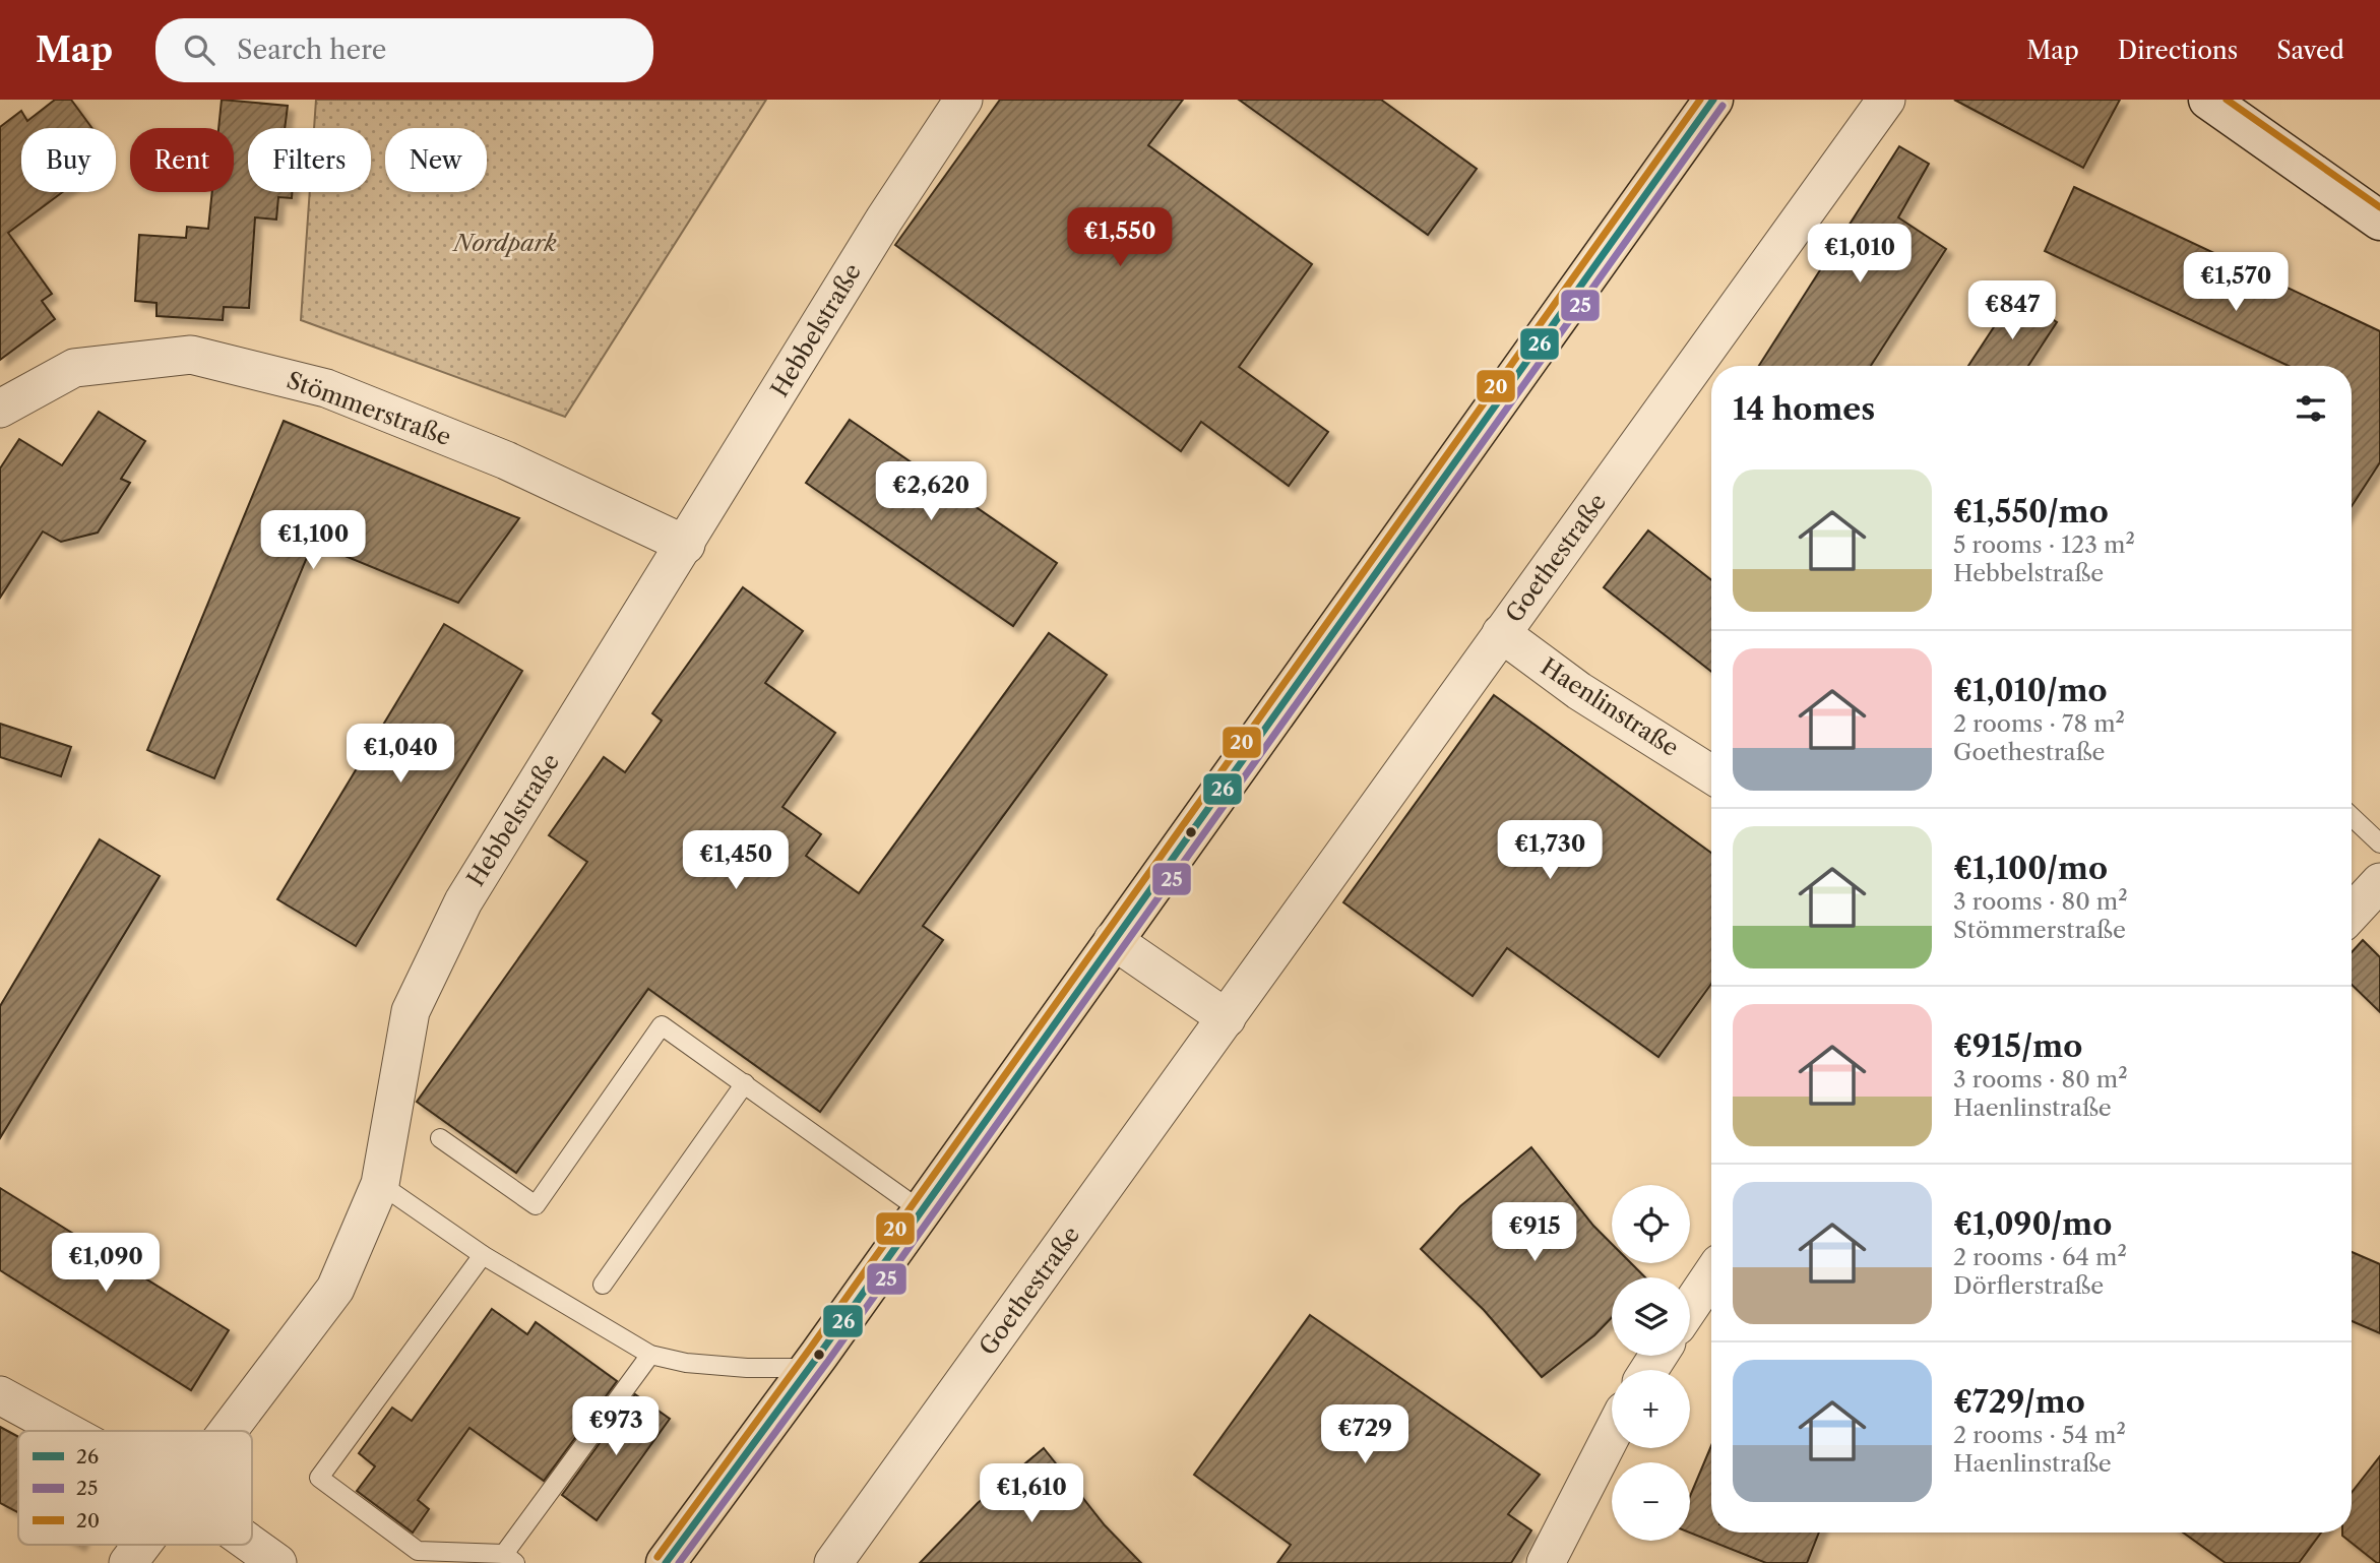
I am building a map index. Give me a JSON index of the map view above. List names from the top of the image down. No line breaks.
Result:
{"streets":{"street":["Hebbelstraße","Stömmerstraße","Goethestraße","Haenlinstraße"]},"crossings":[["Hebbelstraße","Stömmerstraße"],["Goethestraße","Haenlinstraße"]],"parks":["Nordpark"],"lines":["transit line 26","transit line 20","transit line 25"],"legend":["26","25","20"],"page":{"header":"Map","search":"Search here","nav":["Map","Directions","Saved"],"chip":["Buy","Rent","Filters","New"],"price":["€1,550","€1,010","€1,570","€847","€2,620","€1,100","€1,040","€1,730","€1,450","€915","€1,090","€973","€729","€1,610"],"heading":"14 homes","list":[{"name":"€1,550/mo","note":"5 rooms · 123 m² · Hebbelstraße"},{"name":"€1,010/mo","note":"2 rooms · 78 m² · Goethestraße"},{"name":"€1,100/mo","note":"3 rooms · 80 m² · Stömmerstraße"},{"name":"€915/mo","note":"3 rooms · 80 m² · Haenlinstraße"},{"name":"€1,090/mo","note":"2 rooms · 64 m² · Dörflerstraße"},{"name":"€729/mo","note":"2 rooms · 54 m² · Haenlinstraße"}],"map_buttons":["+","−"]}}
